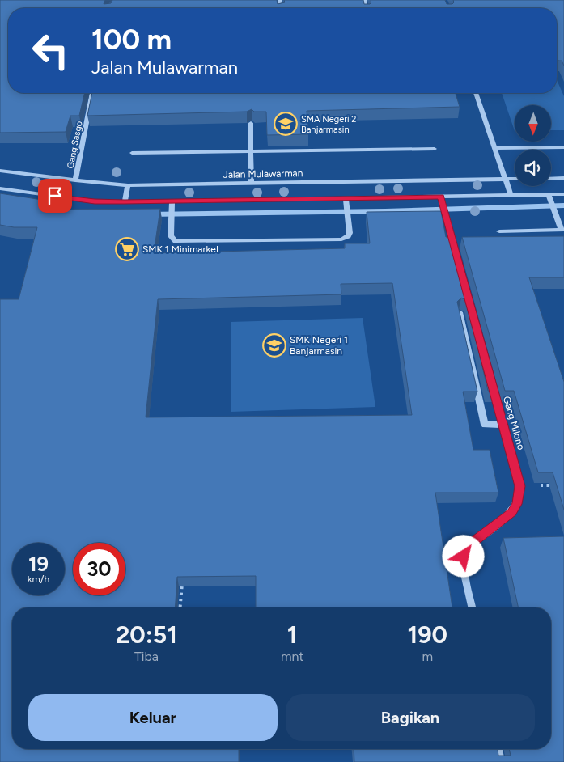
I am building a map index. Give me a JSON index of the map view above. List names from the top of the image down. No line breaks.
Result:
{"streets":{"street":["Gang Sasgo","Jalan Mulawarman","Gang Milono"]},"crossings":[["Gang Sasgo","Jalan Mulawarman"]],"places":{"school or university":["SMA Negeri 2 Banjarmasin","SMK Negeri 1 Banjarmasin"],"supermarket":["SMK 1 Minimarket"]},"north":"bottom","page":{"turn":["100 m","Jalan Mulawarman"],"speed":"19 km/h","limit":"30","eta":["20:51","Tiba","1","mnt","190","m"],"buttons":["Keluar","Bagikan"]}}
